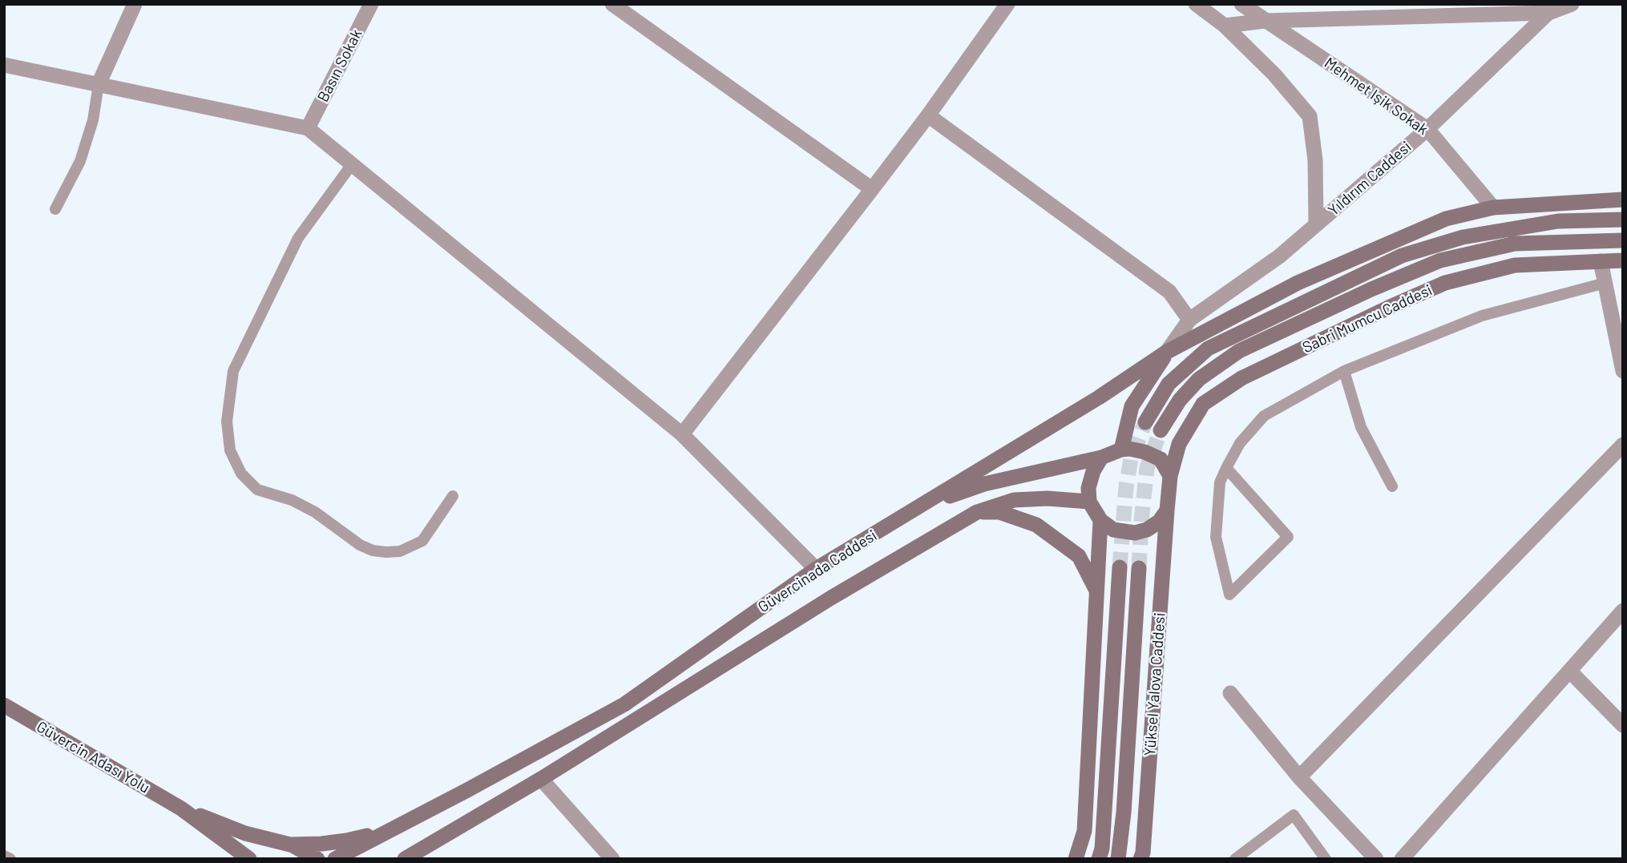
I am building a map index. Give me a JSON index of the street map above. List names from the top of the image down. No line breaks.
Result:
{"streets":{"main road":["Sabri Mumcu Caddesi","Güvercinada Caddesi","Yüksel Yalova Caddesi","Güvercin Adası Yolu"],"street":["Basın Sokak","Mehmet Işik Sokak","Yıldırım Caddesi"]},"crossings":[["Mehmet Işik Sokak","Yıldırım Caddesi"],["Yıldırım Caddesi","Güvercinada Caddesi"],["Sabri Mumcu Caddesi","Güvercinada Caddesi"],["Sabri Mumcu Caddesi","Yüksel Yalova Caddesi"],["Güvercinada Caddesi","Yüksel Yalova Caddesi"],["Güvercinada Caddesi","Güvercin Adası Yolu"]]}
